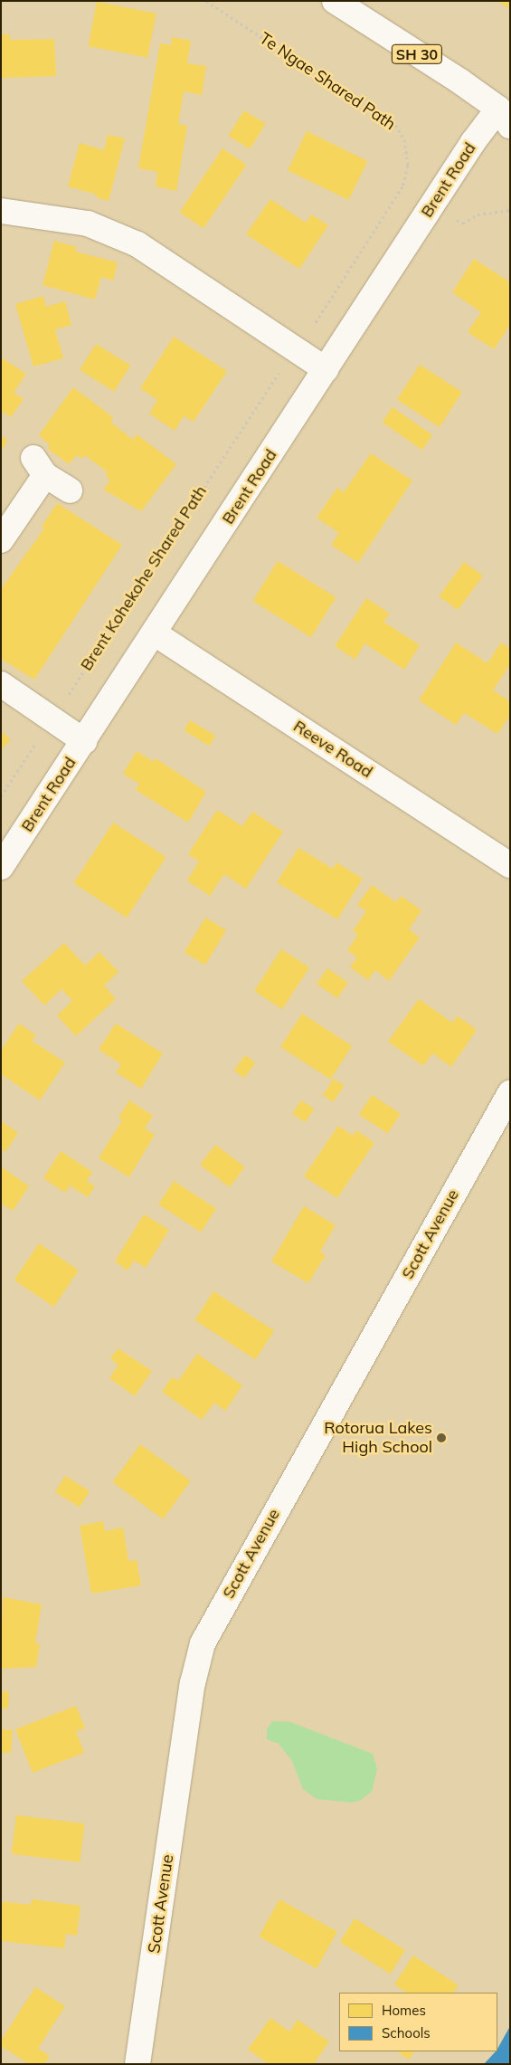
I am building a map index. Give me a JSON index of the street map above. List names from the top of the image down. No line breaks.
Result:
{"streets":{"main road":["SH 30","Brent Road","Reeve Road","Scott Avenue"],"path":["Te Ngae Shared Path","Brent Kohekohe Shared Path"]},"crossings":[["SH 30","Brent Road"],["Brent Road","Reeve Road"]],"places":["Rotorua Lakes High School"],"legend":["Homes","Schools"]}
